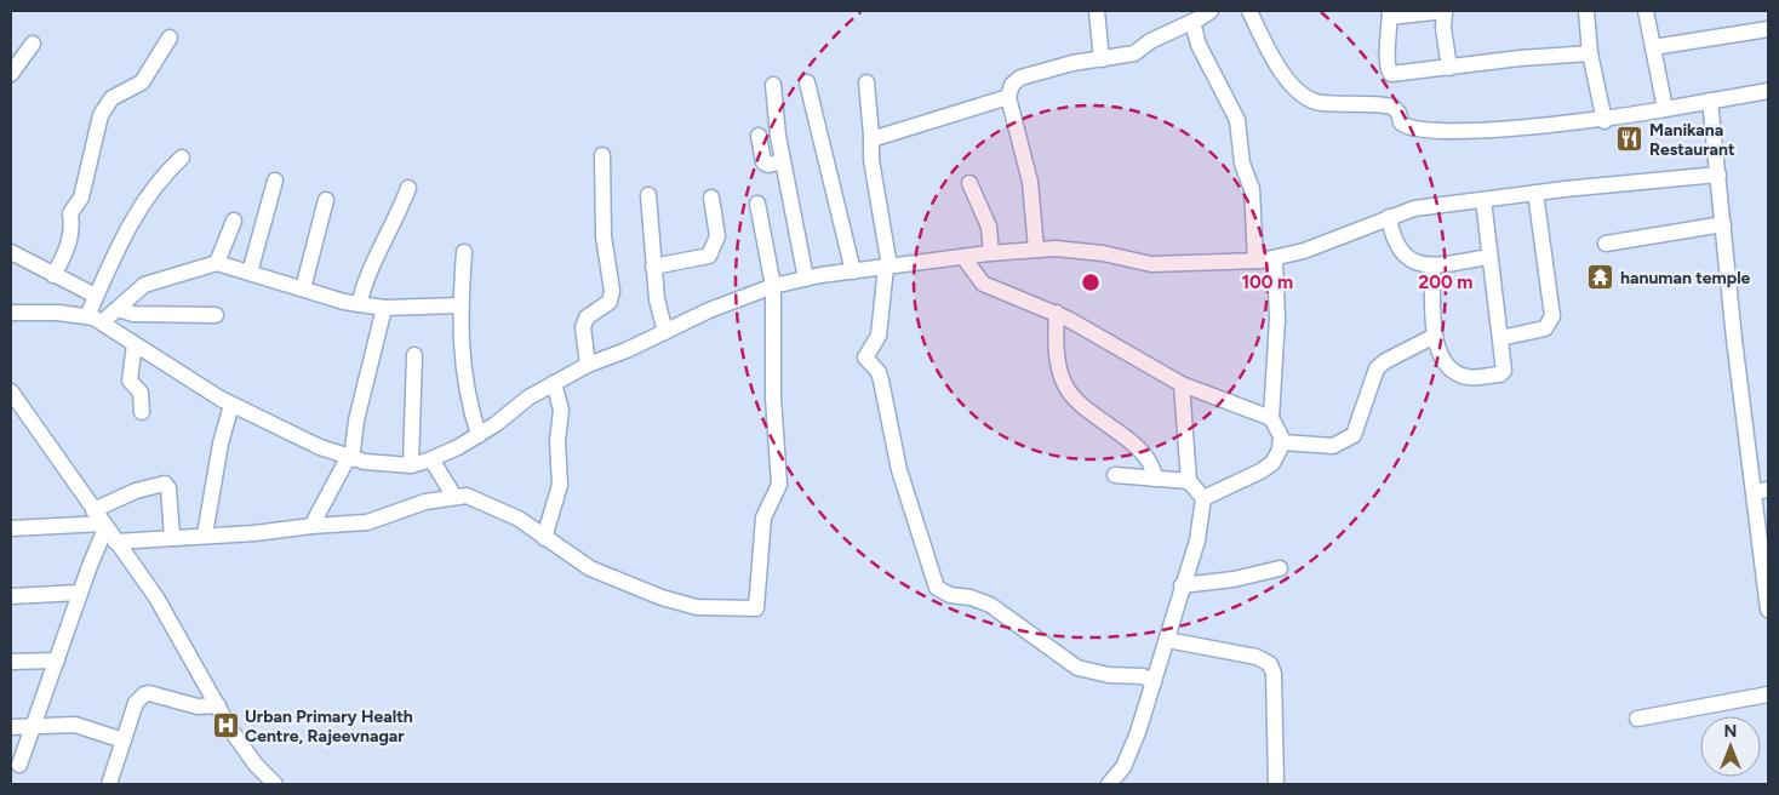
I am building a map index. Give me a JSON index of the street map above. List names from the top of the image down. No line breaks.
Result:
{"places":{"restaurant":["Manikana Restaurant"],"temple":["hanuman temple"],"hospital":["Urban Primary Health Centre, Rajeevnagar"]},"north":"top","rings":["100 m","200 m"]}
